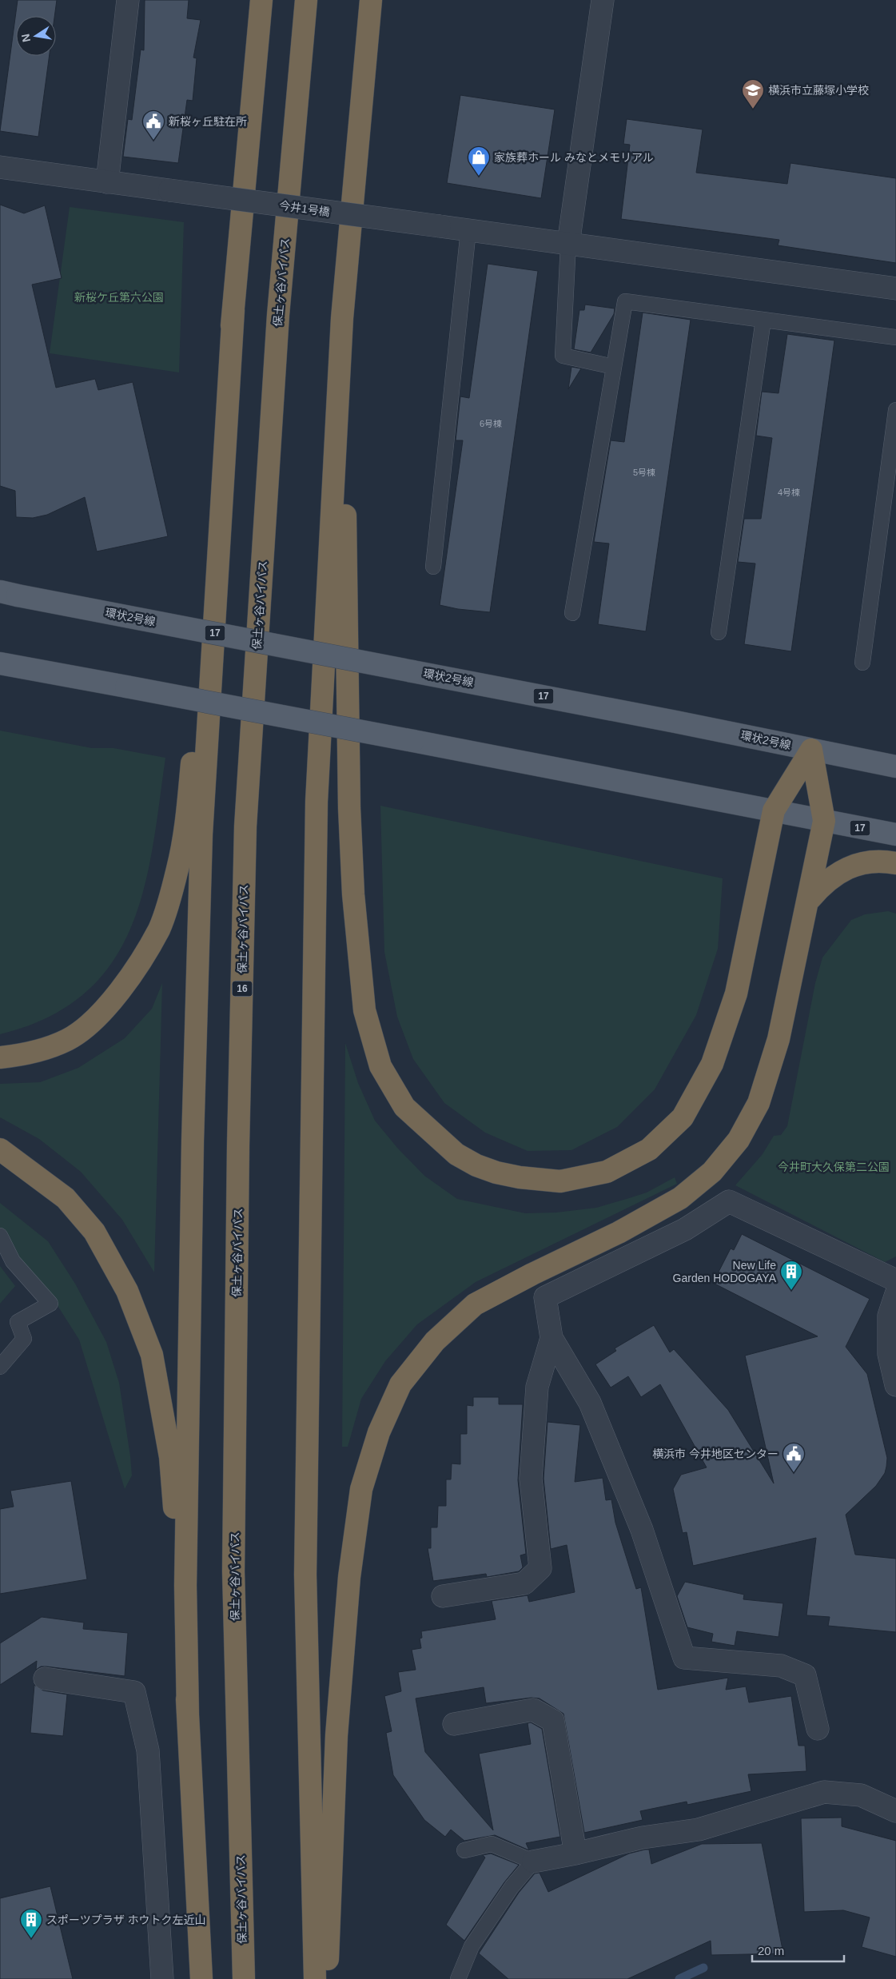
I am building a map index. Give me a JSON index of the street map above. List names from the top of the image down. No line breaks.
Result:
{"streets":{"highway":["保土ヶ谷バイパス","16"],"main road":["環状2号線","17"],"street":["今井1号橋"]},"parks":["新桜ケ丘第六公園","今井町大久保第二公園"],"places":{"school or university":["横浜市立藤塚小学校"],"public building":["新桜ヶ丘駐在所","横浜市 今井地区センター"],"shop":["家族葬ホール みなとメモリアル"],"building":["New Life Garden HODOGAYA","スポーツプラザ ホウトク左近山"]},"house_numbers":["6号棟","5号棟","4号棟"],"scale_bar":"20 m","north":"left"}
